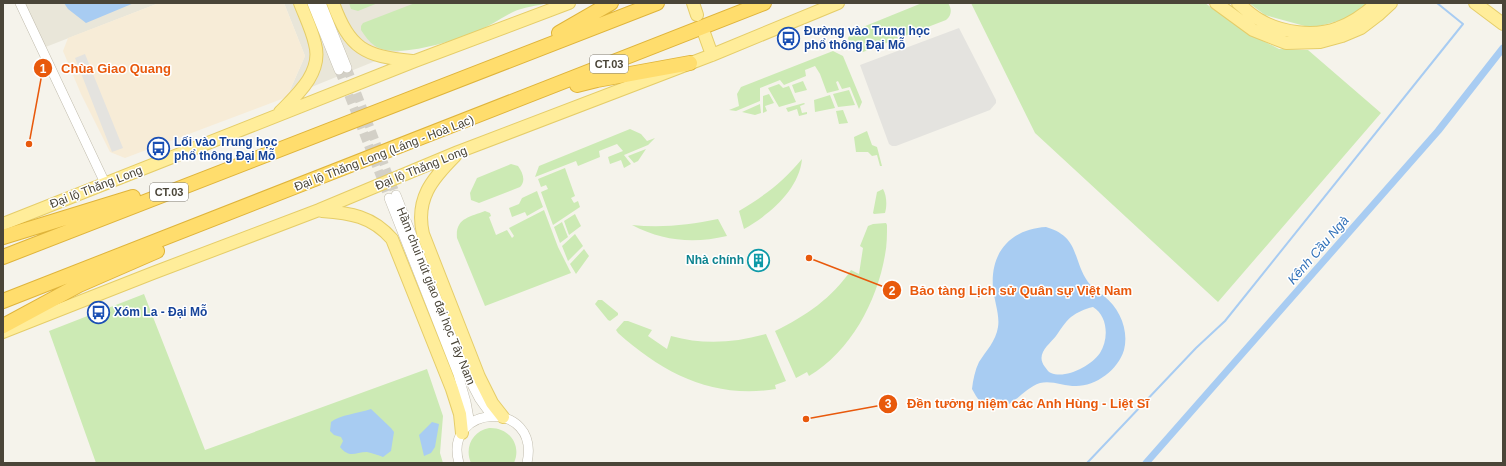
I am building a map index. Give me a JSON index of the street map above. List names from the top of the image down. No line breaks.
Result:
{"streets":{"highway":["CT.03","Đại lộ Thăng Long (Láng - Hoà Lạc)"],"main road":["Đại lộ Thăng Long"],"street":["Hầm chui nút giao đại học Tây Nam"]},"water":["Kênh Cầu Ngà"],"places":{"bus stop":["Đường vào Trung học phổ thông Đại Mỗ","Lối vào Trung học phổ thông Đại Mỗ","Xóm La - Đại Mỗ"],"other":["Chùa Giao Quang","Bảo tàng Lịch sử Quân sự Việt Nam","Đền tưởng niệm các Anh Hùng - Liệt Sĩ"],"building":["Nhà chính"]}}
